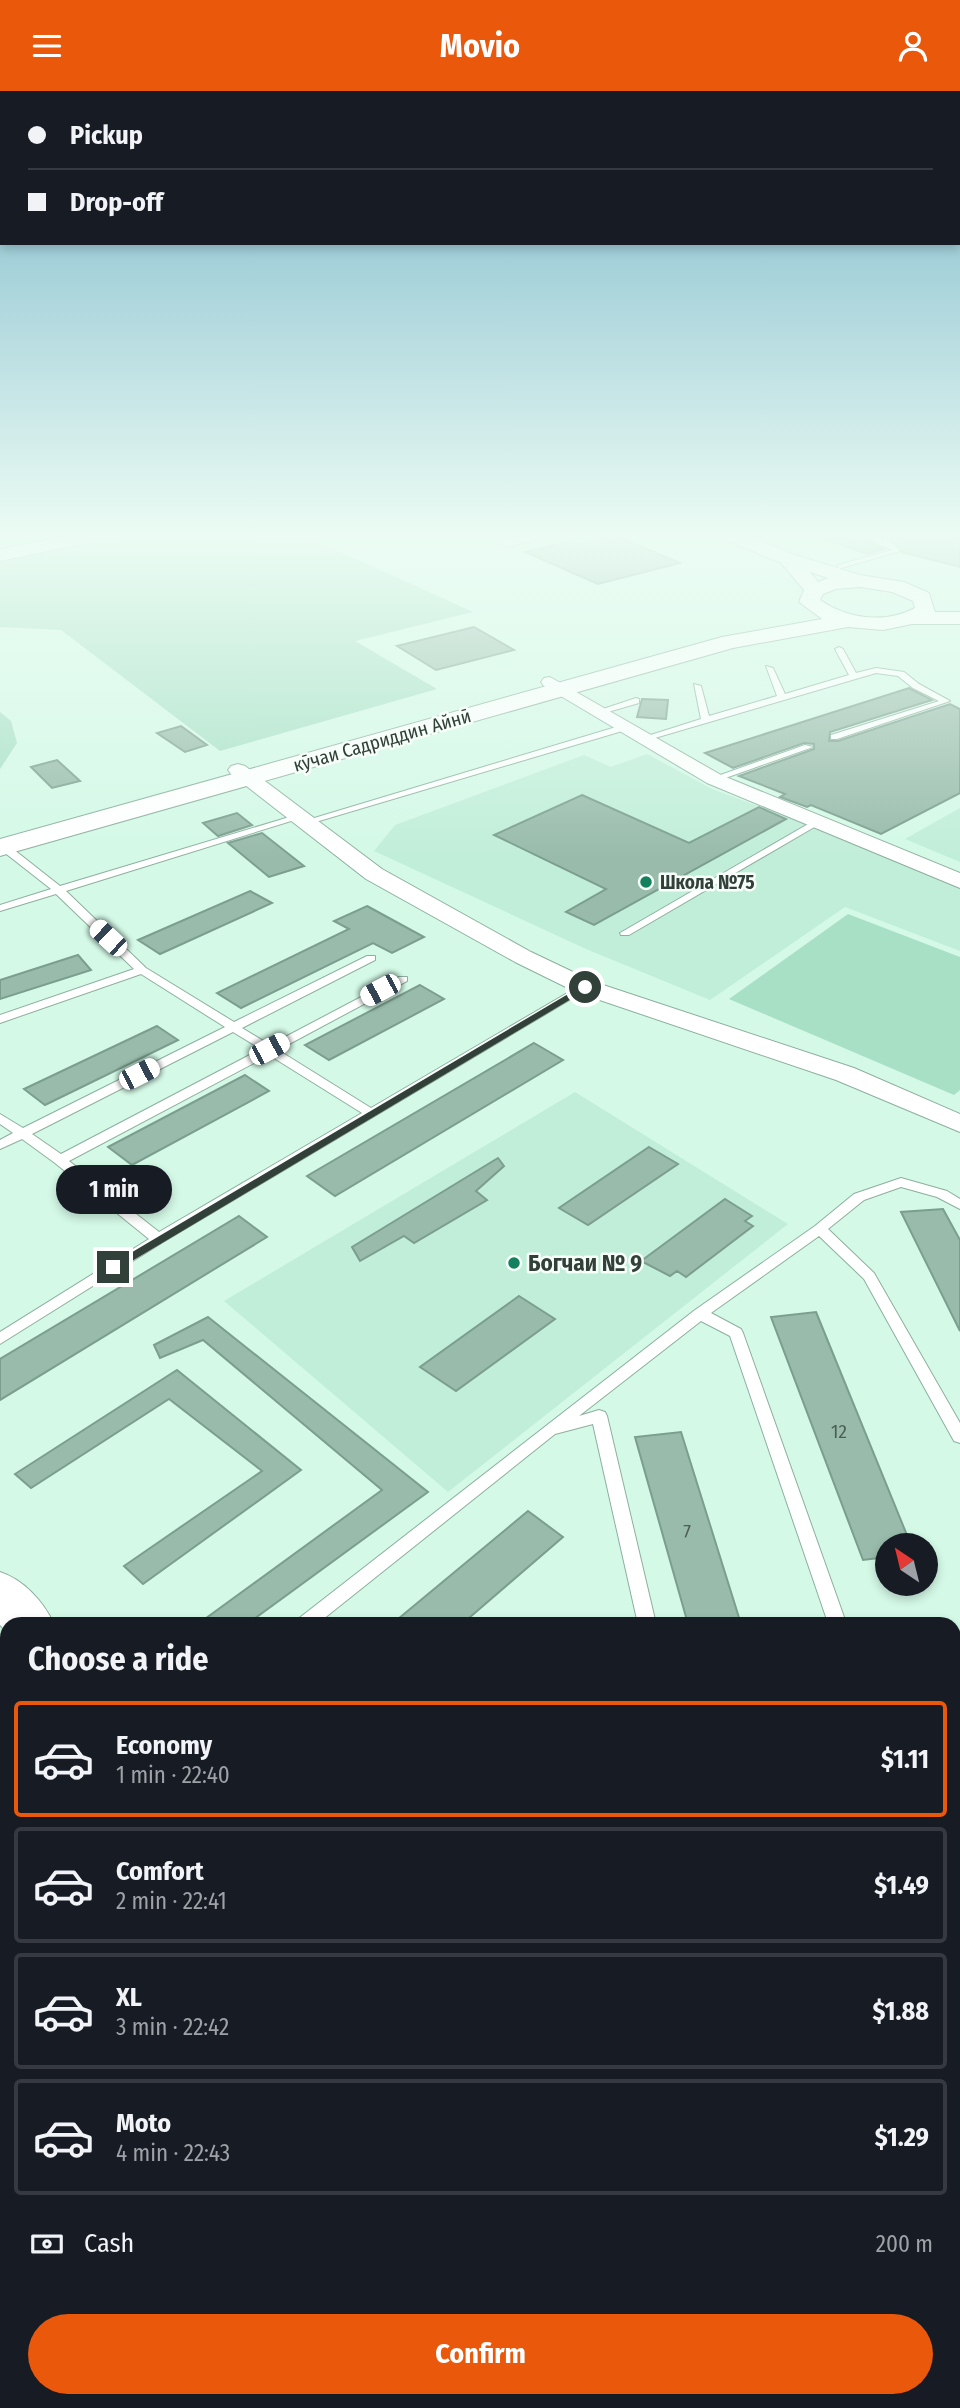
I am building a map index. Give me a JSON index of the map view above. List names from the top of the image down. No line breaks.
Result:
{"streets":{"street":["кӯчаи Садриддин Айнӣ"]},"places":["Школа №75","Богчаи № 9"],"house_numbers":["12","7"],"north":"top left","page":{"header":"Movio","banner":["Pickup","Drop-off"],"bubble":"1 min","heading":"Choose a ride","list":[{"name":"Economy","note":"1 min · 22:40","value":"$1.11"},{"name":"Comfort","note":"2 min · 22:41","value":"$1.49"},{"name":"XL","note":"3 min · 22:42","value":"$1.88"},{"name":"Moto","note":"4 min · 22:43","value":"$1.29"}],"pay":["Cash","200 m"],"buttons":"Confirm"}}
